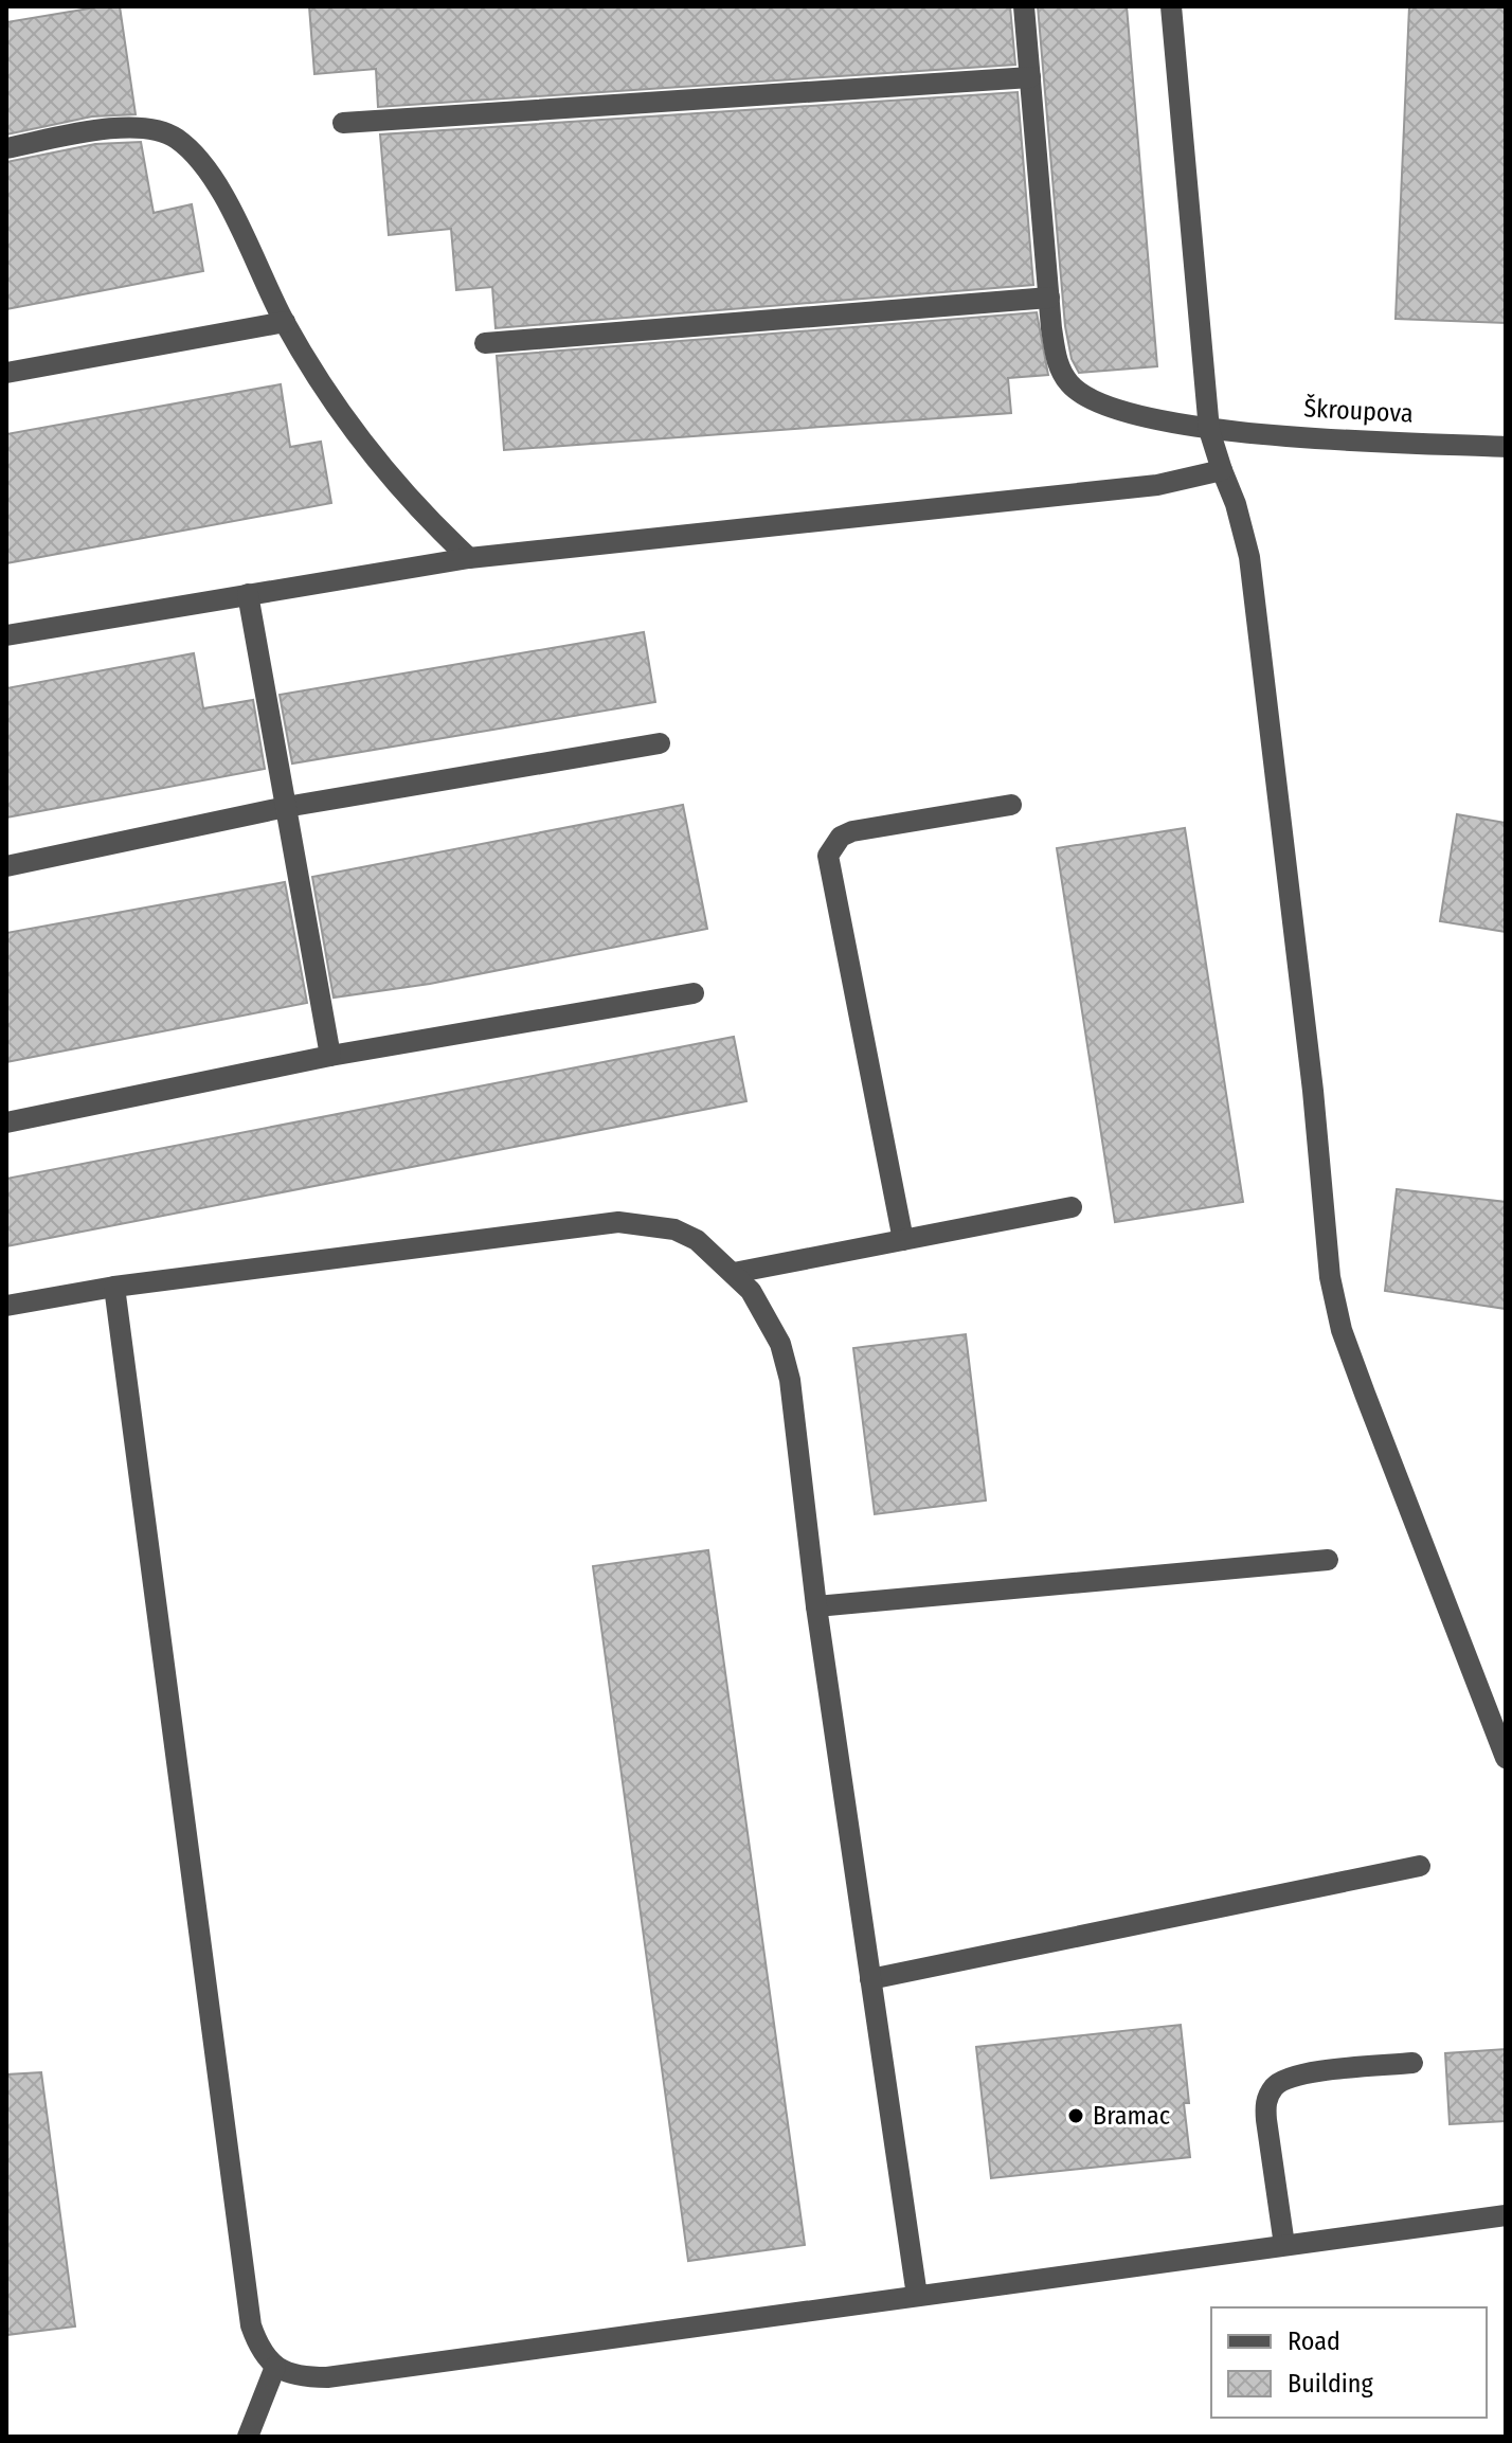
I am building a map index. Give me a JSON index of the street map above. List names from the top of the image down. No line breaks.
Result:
{"streets":{"street":["Škroupova"]},"places":["Bramac"],"legend":["Road","Building"]}
